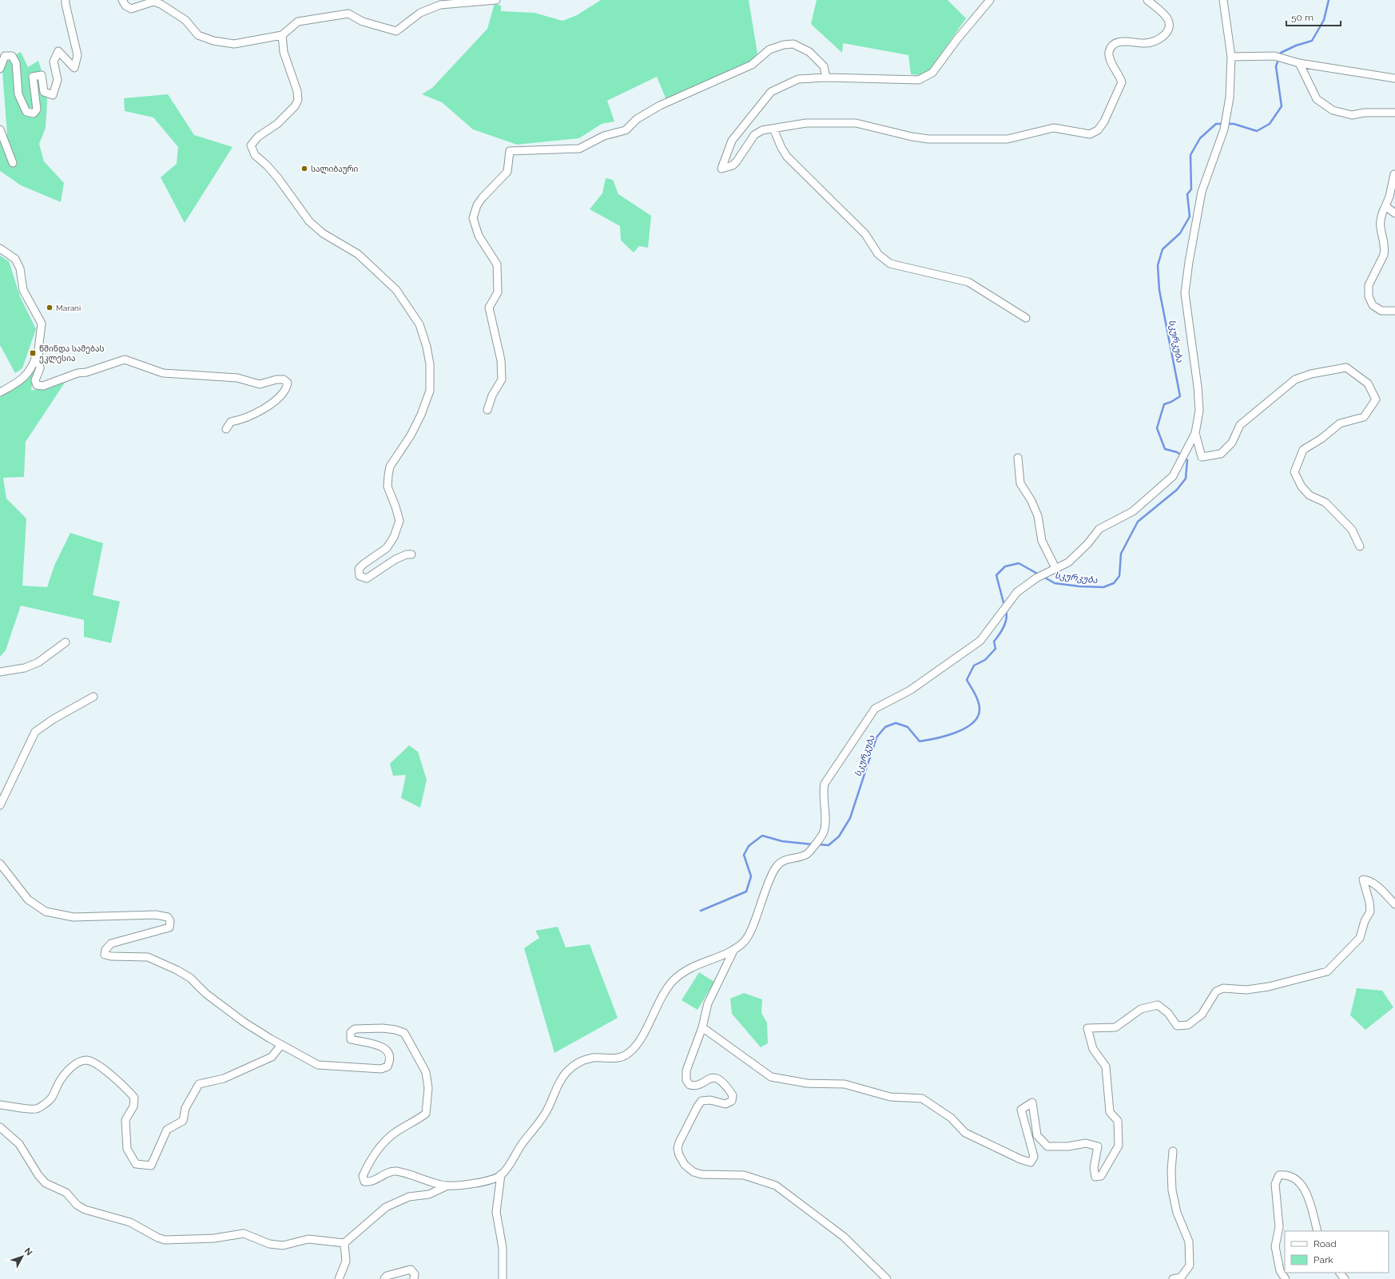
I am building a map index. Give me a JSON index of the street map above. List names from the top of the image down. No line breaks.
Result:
{"water":["სკურკუბა"],"places":{"other":["სალიბაური","Marani"],"transit":["წმინდა სამებას ეკლესია"]},"legend":["Road","Park"],"scale_bar":"50 m","north":"top right"}
